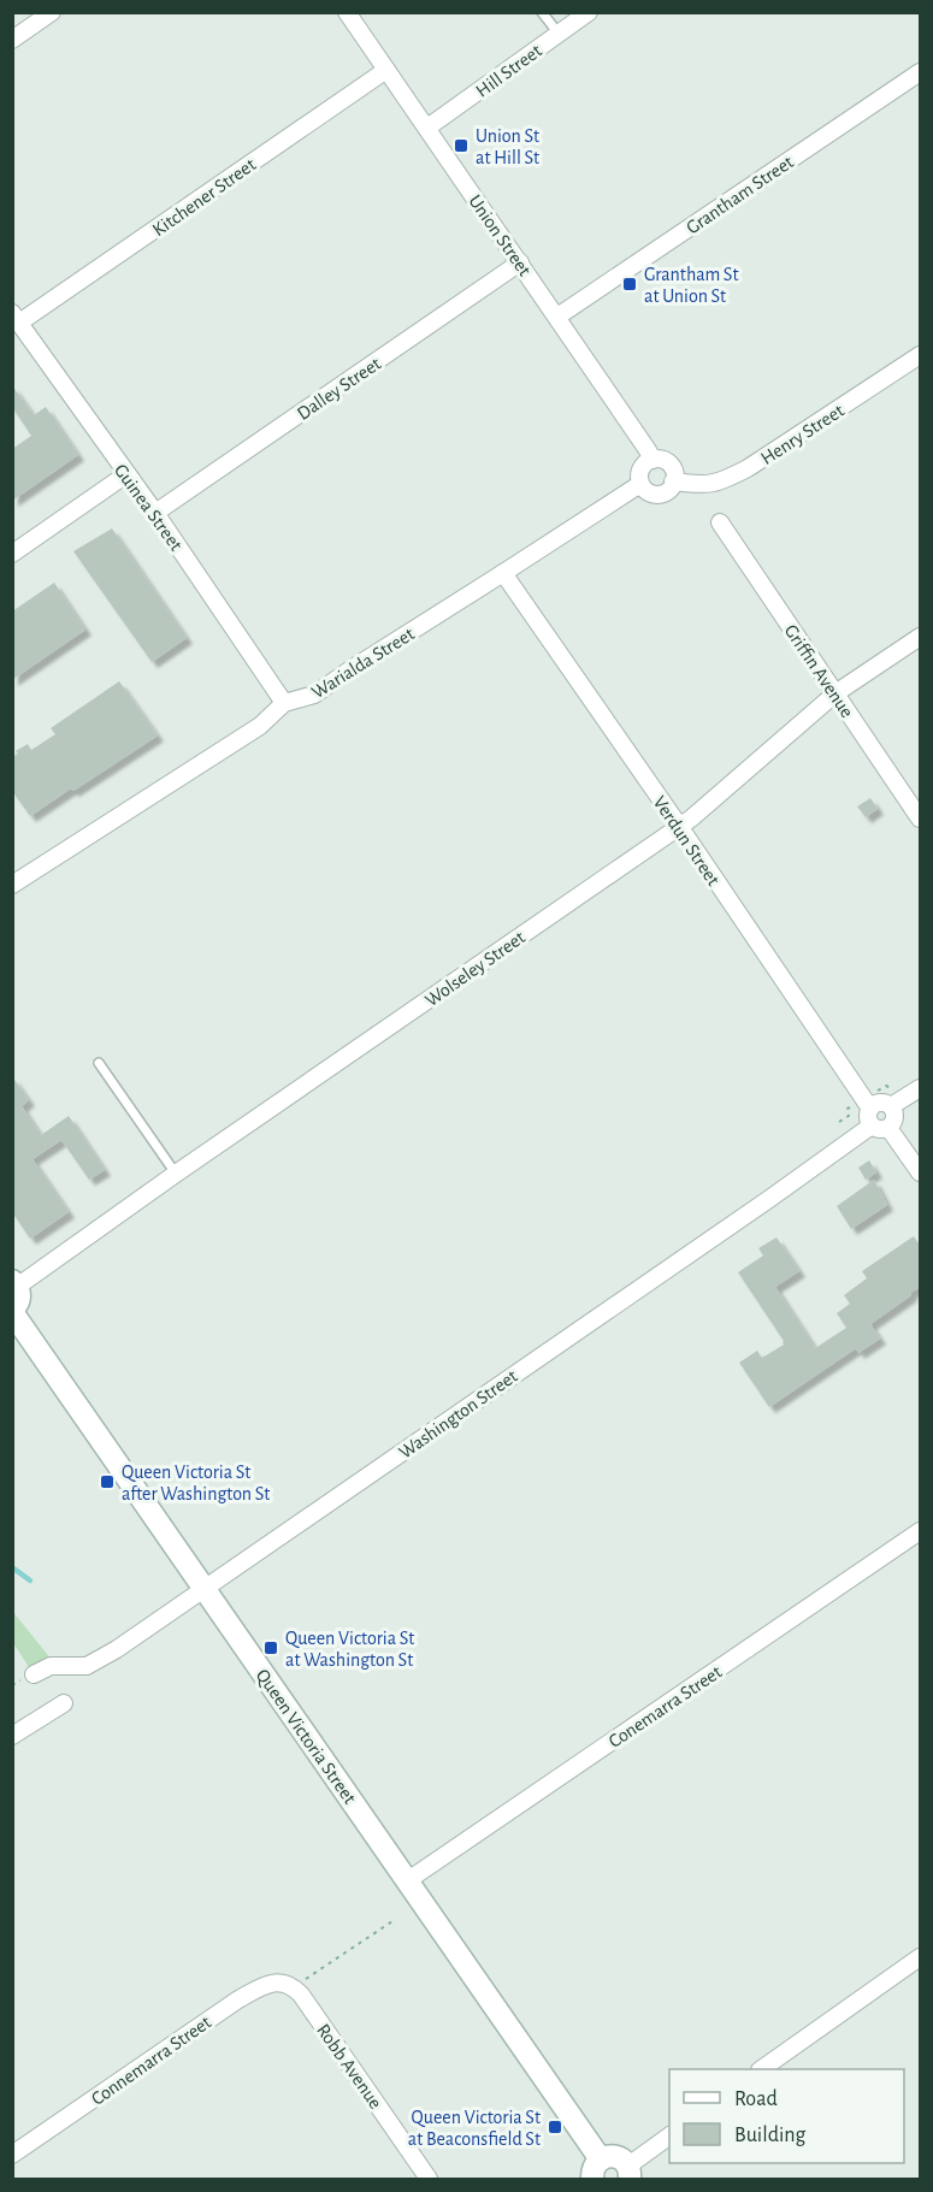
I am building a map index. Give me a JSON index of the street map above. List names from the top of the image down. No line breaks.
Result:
{"streets":{"main road":["Queen Victoria Street"],"street":["Hill Street","Grantham Street","Kitchener Street","Union Street","Dalley Street","Henry Street","Guinea Street","Warialda Street","Griffin Avenue","Verdun Street","Wolseley Street","Washington Street","Conemarra Street","Connemarra Street","Robb Avenue"]},"crossings":[["Hill Street","Union Street"],["Grantham Street","Union Street"],["Kitchener Street","Union Street"],["Kitchener Street","Guinea Street"],["Union Street","Dalley Street"],["Union Street","Henry Street"],["Union Street","Warialda Street"],["Dalley Street","Guinea Street"],["Henry Street","Warialda Street"],["Guinea Street","Warialda Street"],["Warialda Street","Verdun Street"],["Griffin Avenue","Wolseley Street"],["Verdun Street","Wolseley Street"],["Verdun Street","Washington Street"],["Washington Street","Queen Victoria Street"],["Conemarra Street","Queen Victoria Street"],["Connemarra Street","Robb Avenue"]],"places":{"transit":["Union St at Hill St","Grantham St at Union St","Queen Victoria St after Washington St","Queen Victoria St at Washington St","Queen Victoria St at Beaconsfield St"]},"legend":["Road","Building"]}
